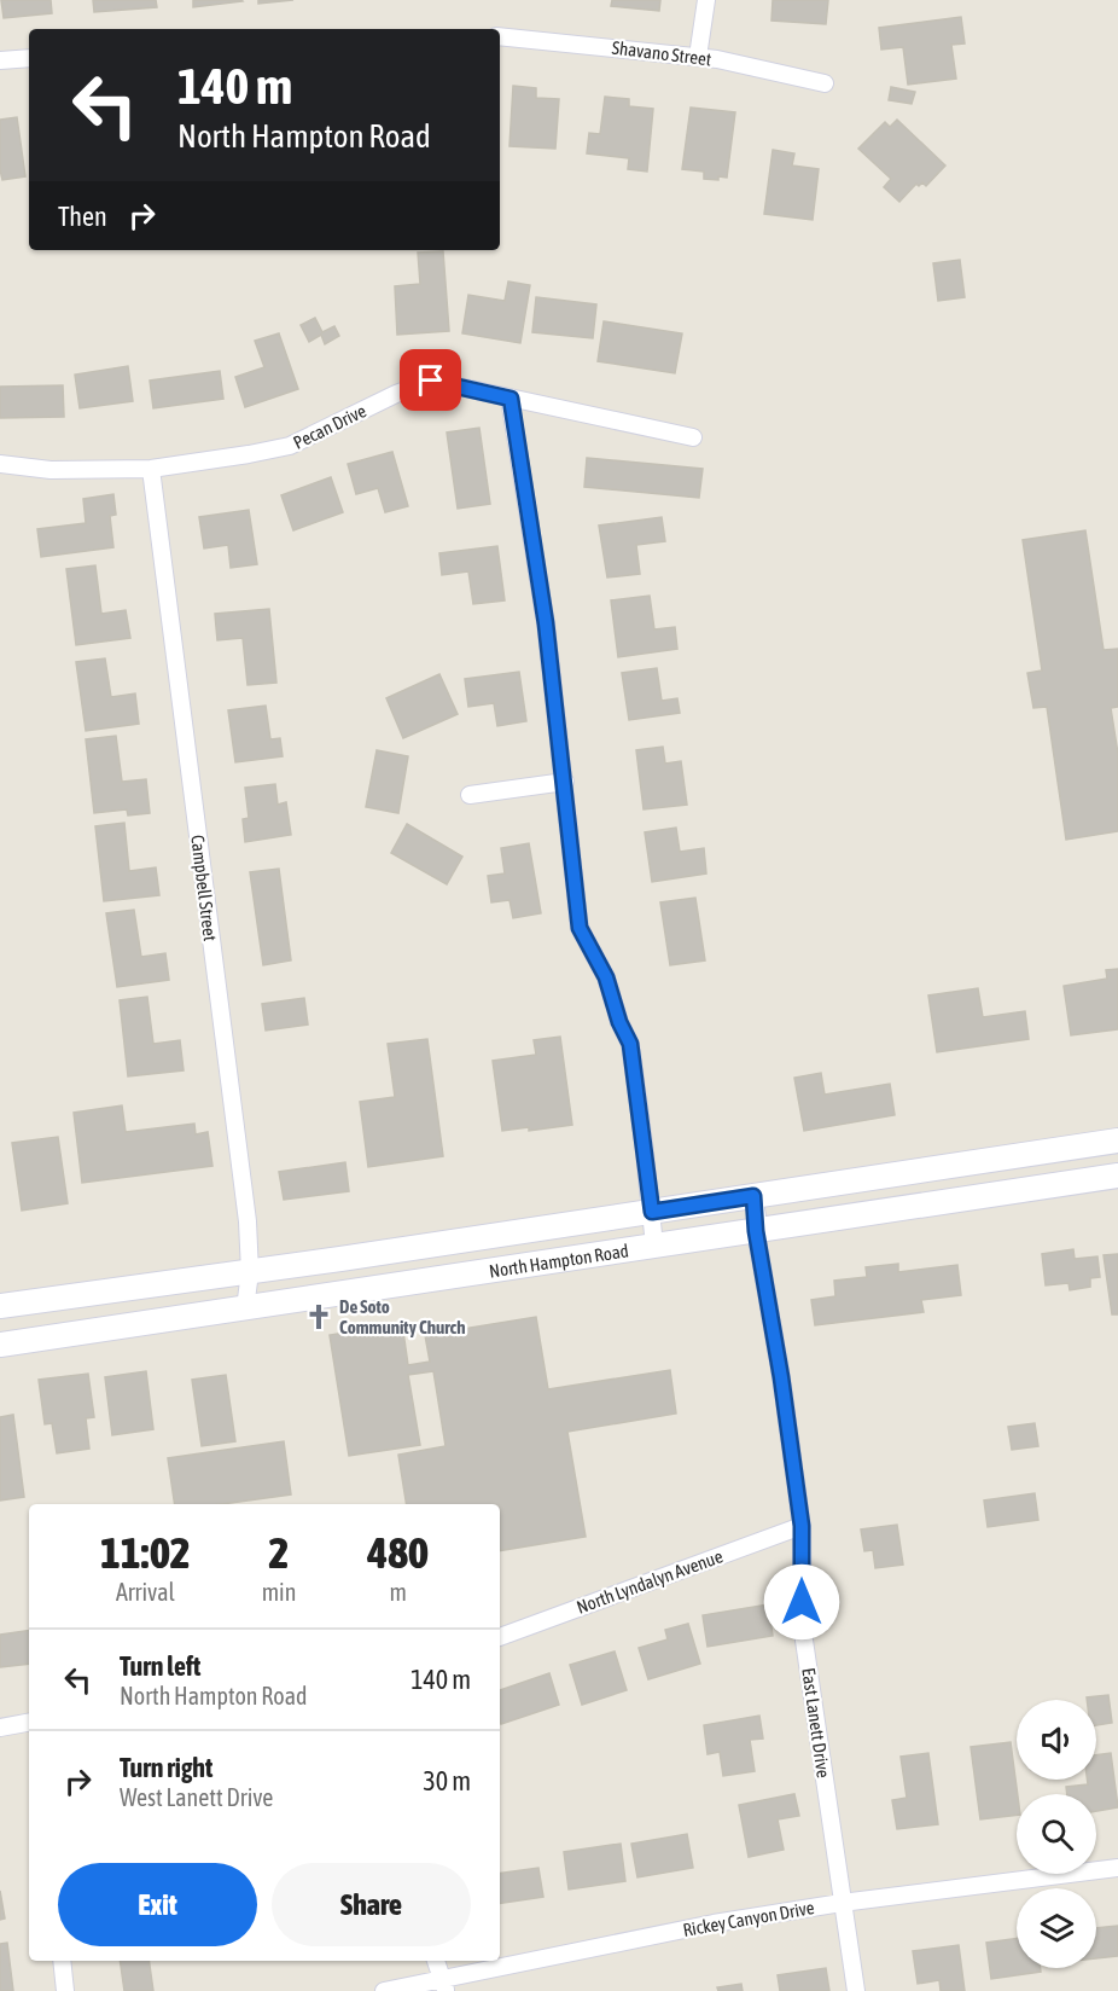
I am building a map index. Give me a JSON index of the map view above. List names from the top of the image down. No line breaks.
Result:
{"streets":{"main road":["North Hampton Road"],"street":["Shavano Street","Pecan Drive","Campbell Street","North Lyndalyn Avenue","East Lanett Drive","Rickey Canyon Drive"]},"crossings":[["Pecan Drive","Campbell Street"],["Campbell Street","North Hampton Road"],["North Hampton Road","East Lanett Drive"],["North Lyndalyn Avenue","East Lanett Drive"],["East Lanett Drive","Rickey Canyon Drive"]],"places":{"church":["De Soto Community Church"]},"page":{"turn":["140 m","North Hampton Road"],"then":"Then","eta":["11:02","Arrival","2","min","480","m"],"list":[{"name":"Turn left","note":"North Hampton Road","value":"140 m"},{"name":"Turn right","note":"West Lanett Drive","value":"30 m"}],"buttons":["Exit","Share"]}}
